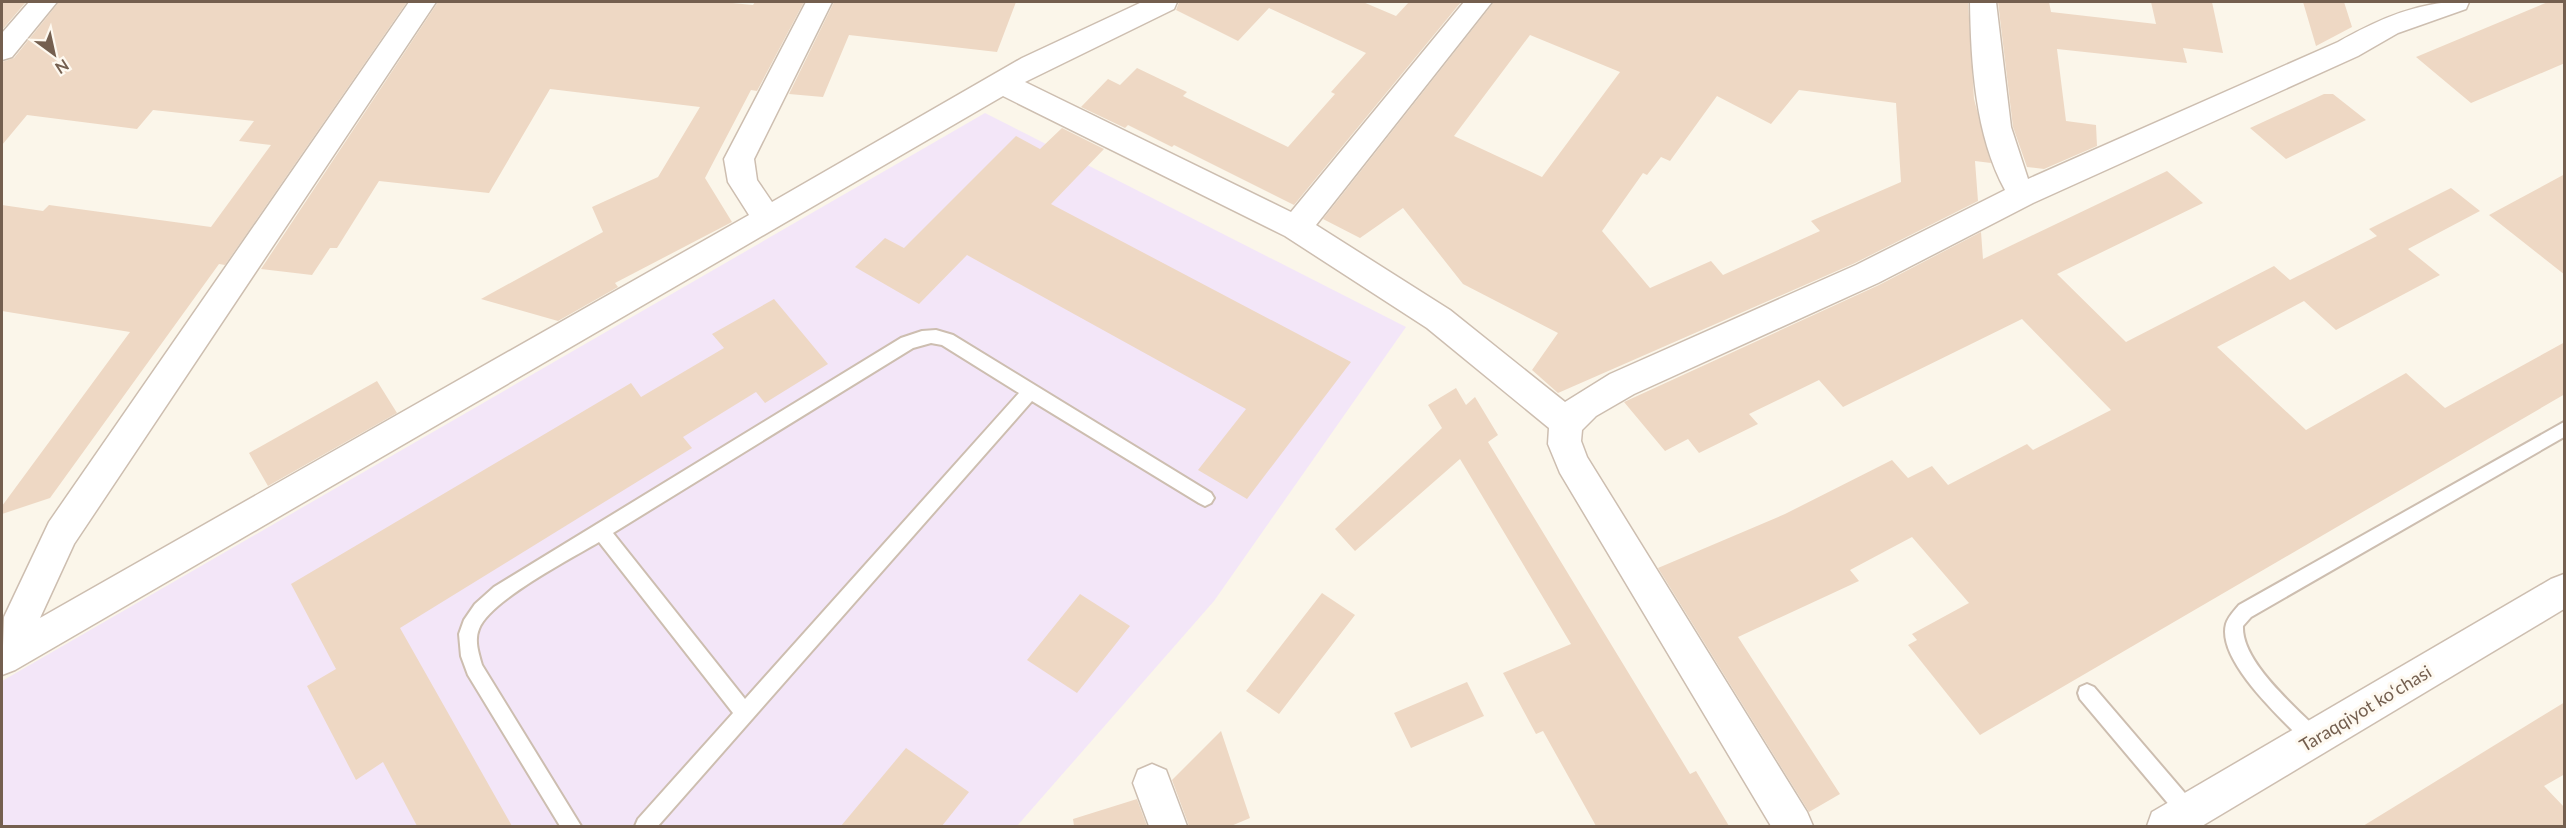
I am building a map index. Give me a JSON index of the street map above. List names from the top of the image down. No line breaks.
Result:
{"streets":{"street":["Taraqqiyot koʻchasi"]},"north":"bottom right"}
